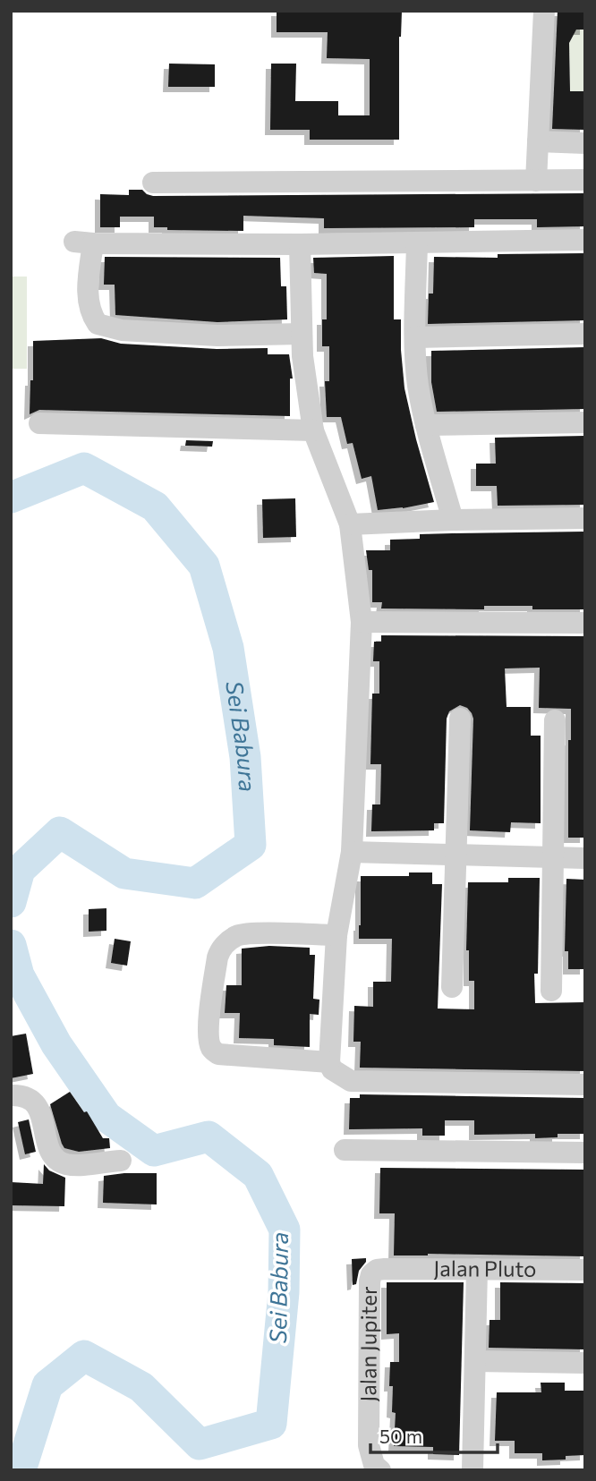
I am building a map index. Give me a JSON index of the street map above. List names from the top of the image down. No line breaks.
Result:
{"streets":{"street":["Jalan Pluto","Jalan Jupiter"]},"crossings":[["Jalan Pluto","Jalan Jupiter"]],"water":["Sei Babura"],"scale_bar":"50 m"}
